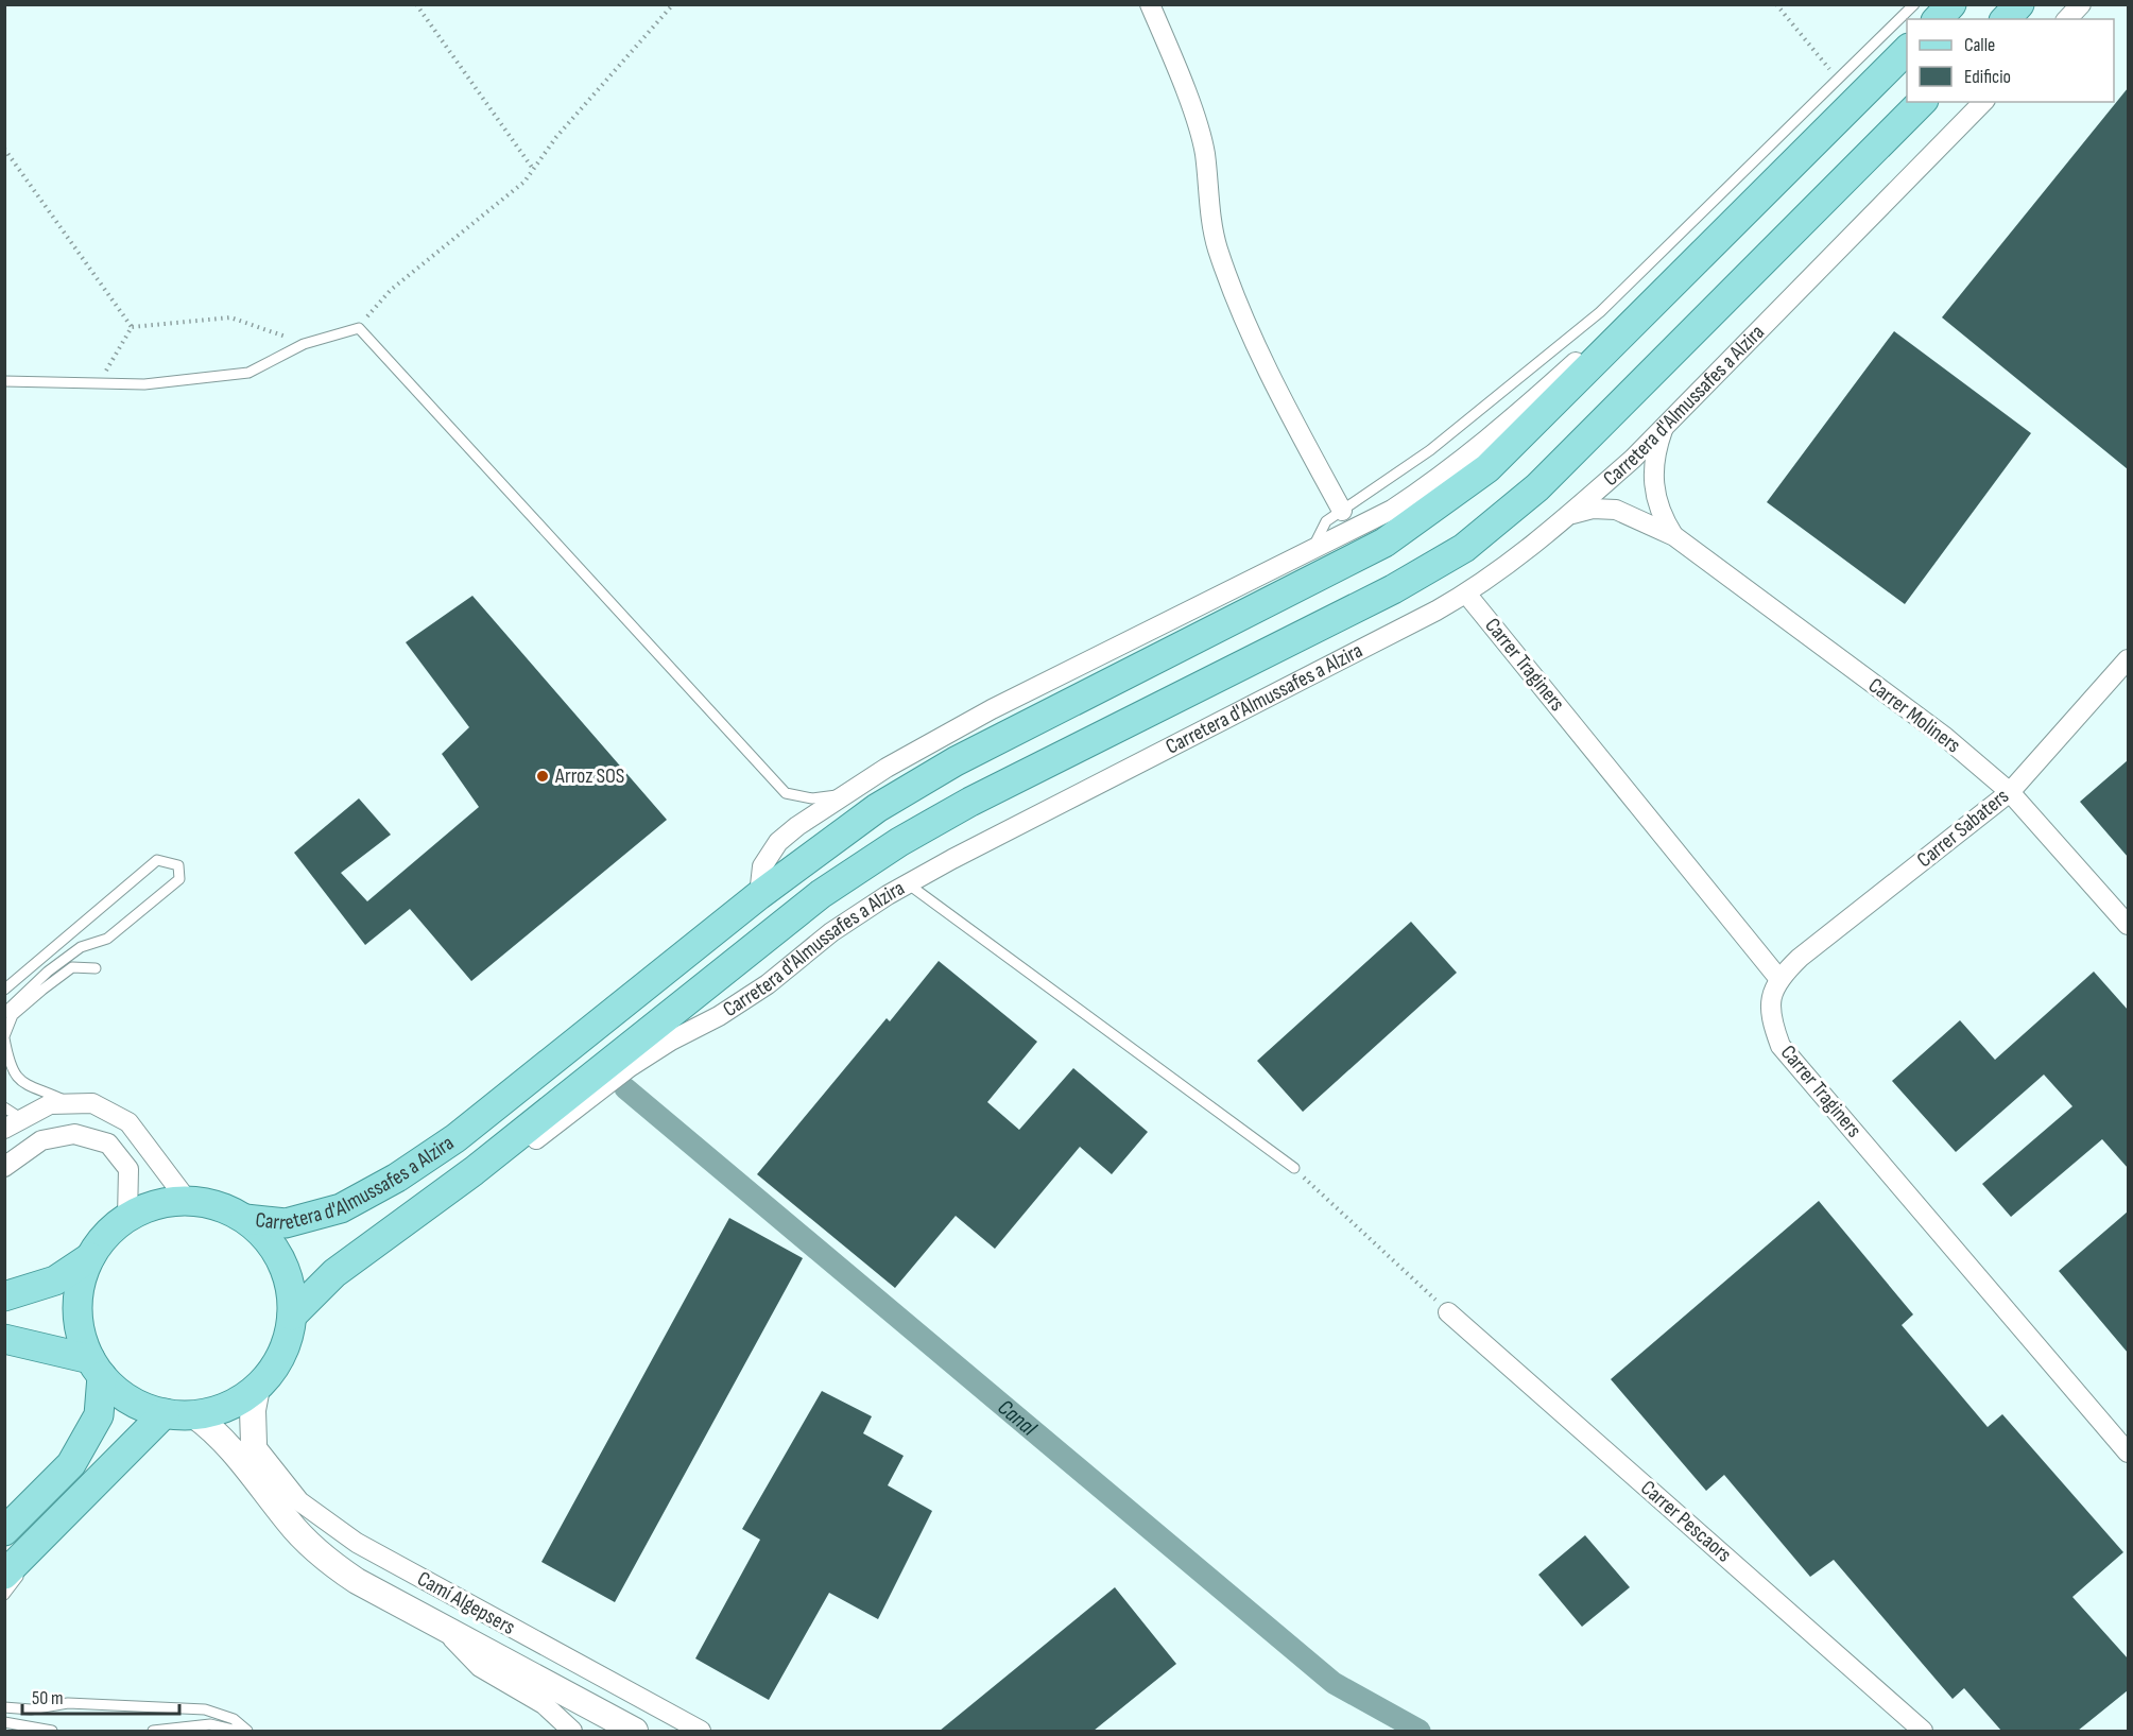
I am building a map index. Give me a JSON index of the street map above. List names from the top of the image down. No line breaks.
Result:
{"streets":{"main road":["Carretera d'Almussafes a Alzira"],"street":["Carrer Traginers","Carrer Moliners","Carrer Sabaters","Carrer Pescaors","Camí Algepsers"]},"crossings":[["Carretera d'Almussafes a Alzira","Carrer Traginers"],["Carretera d'Almussafes a Alzira","Carrer Moliners"],["Carrer Traginers","Carrer Sabaters"],["Carrer Moliners","Carrer Sabaters"]],"water":["Canal"],"places":["Arroz SOS"],"legend":["Calle","Edificio"],"scale_bar":"50 m"}
